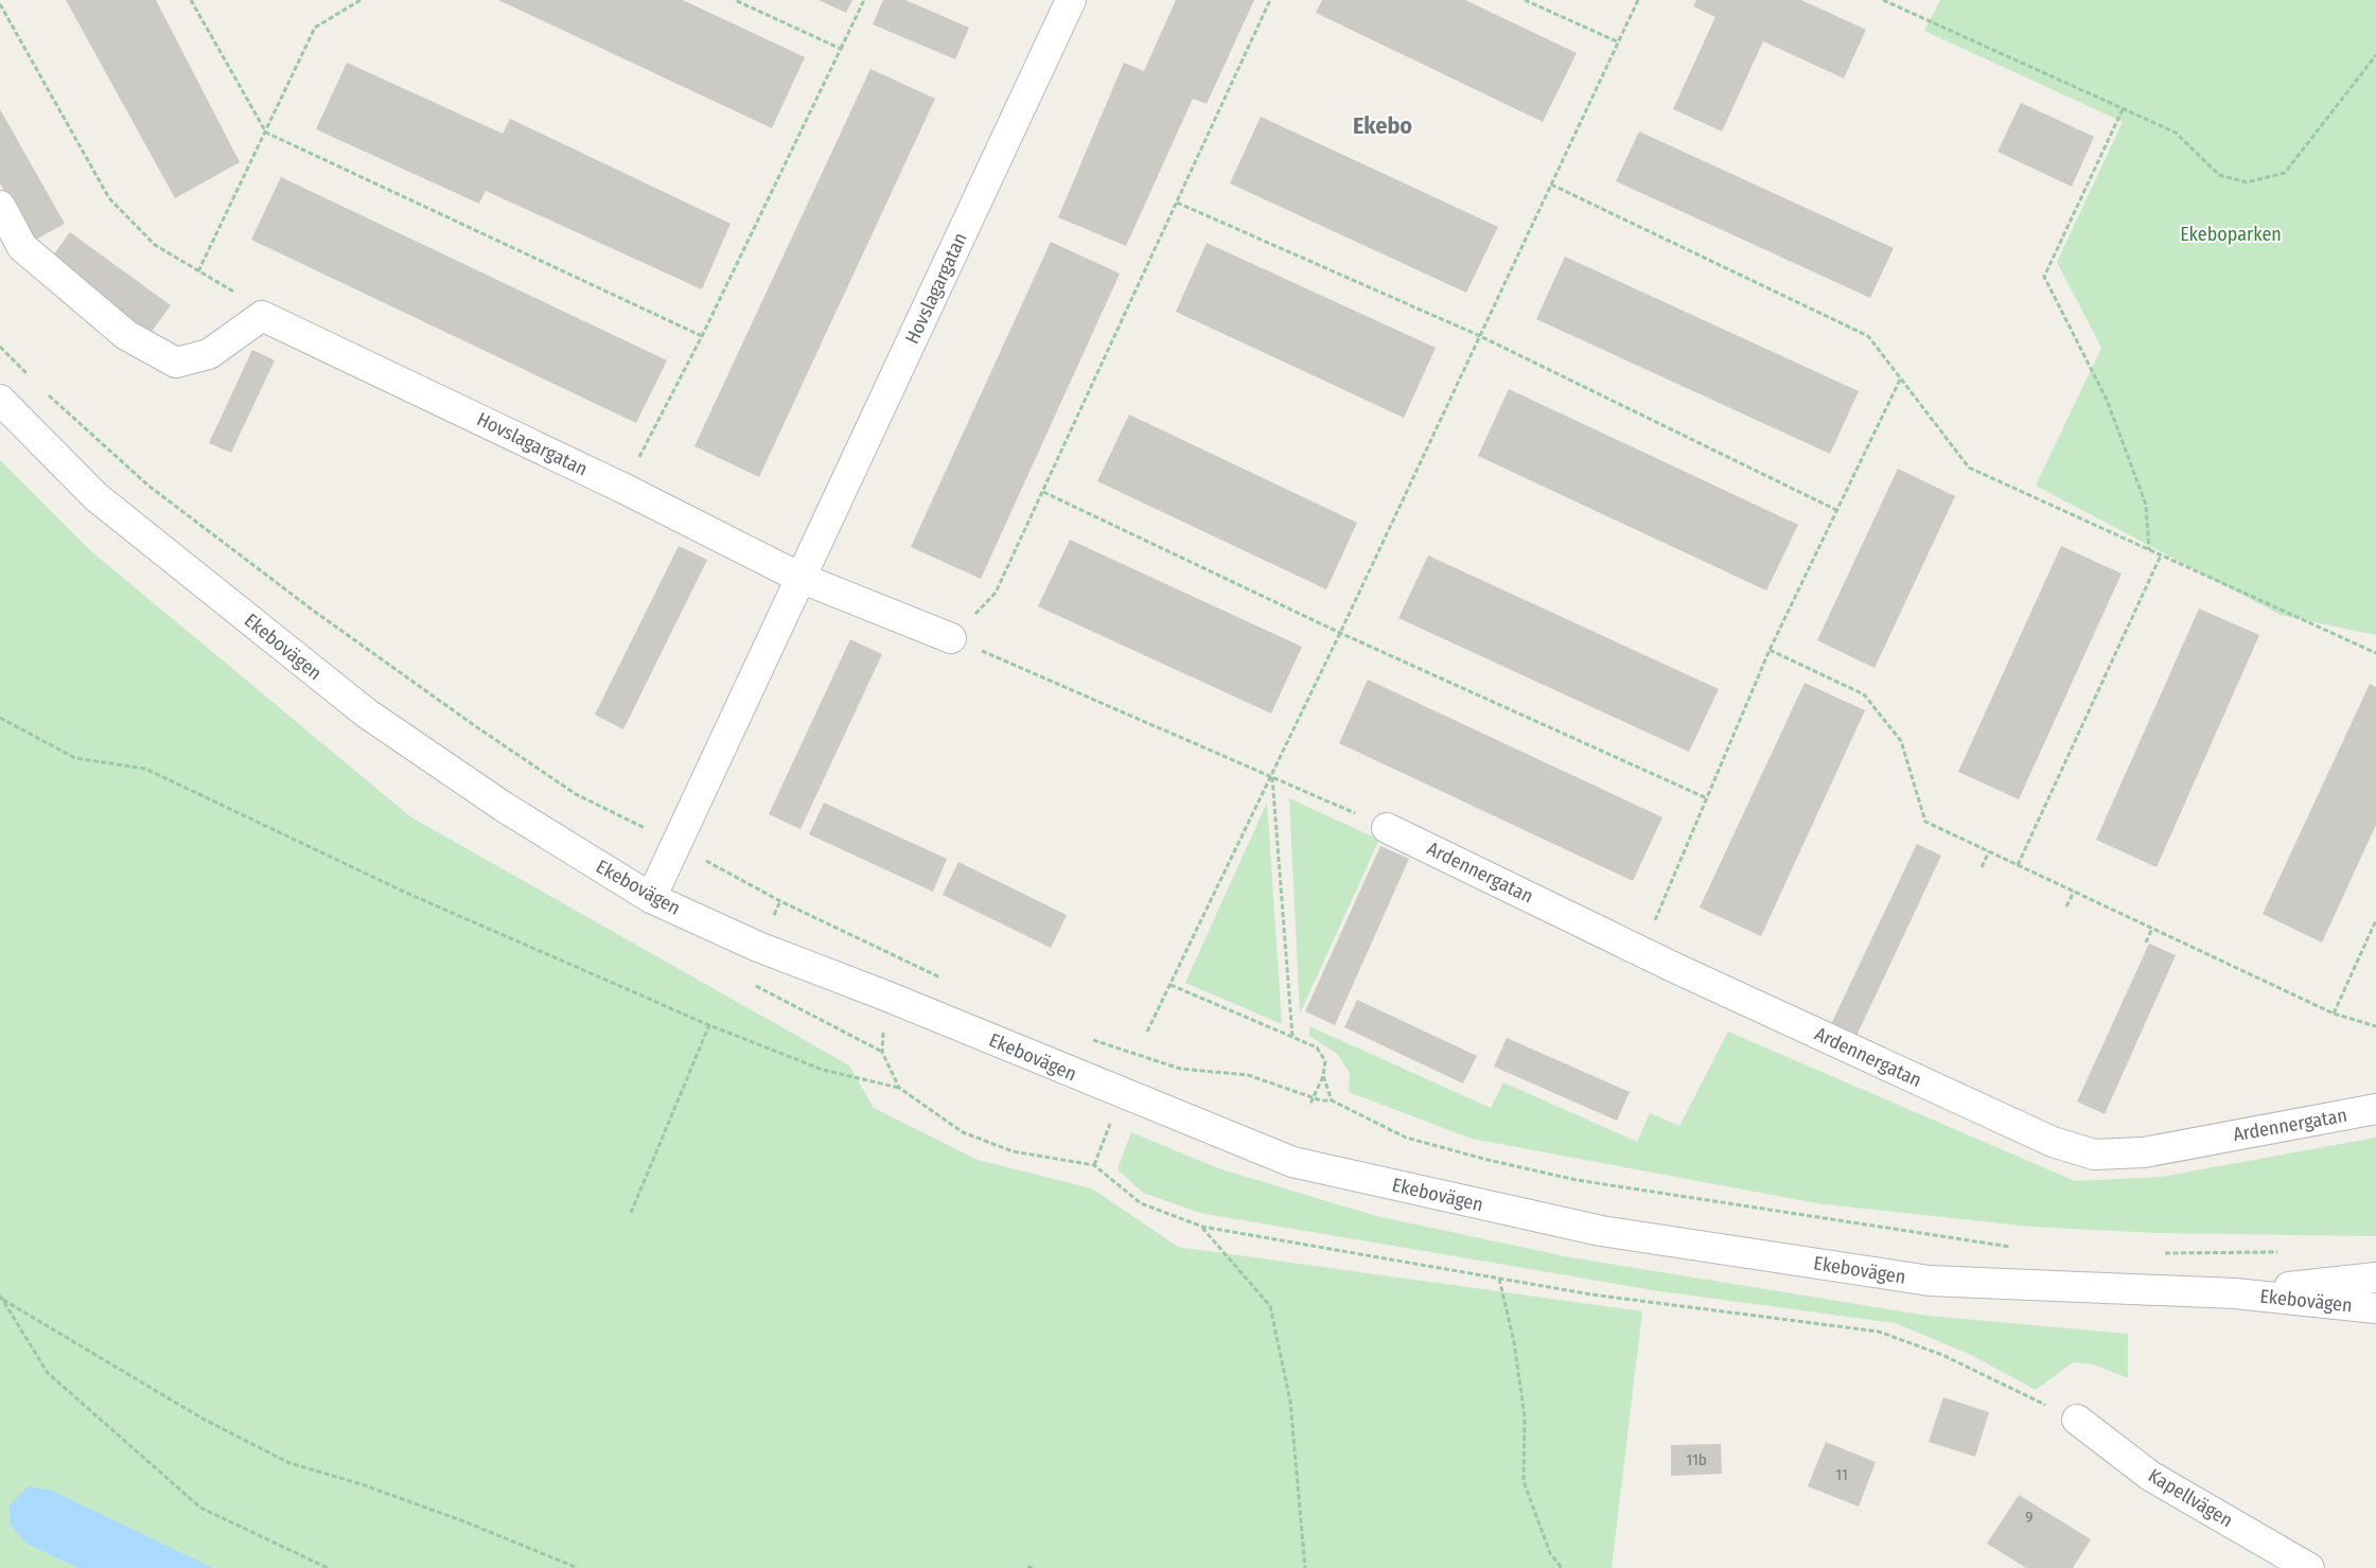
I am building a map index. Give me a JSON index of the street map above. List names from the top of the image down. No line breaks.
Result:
{"streets":{"street":["Hovslagargatan","Ekebovägen","Ardennergatan","Kapellvägen"]},"crossings":[["Hovslagargatan","Ekebovägen"]],"districts":["Ekebo"],"parks":["Ekeboparken"],"house_numbers":["11b","11","9"]}
